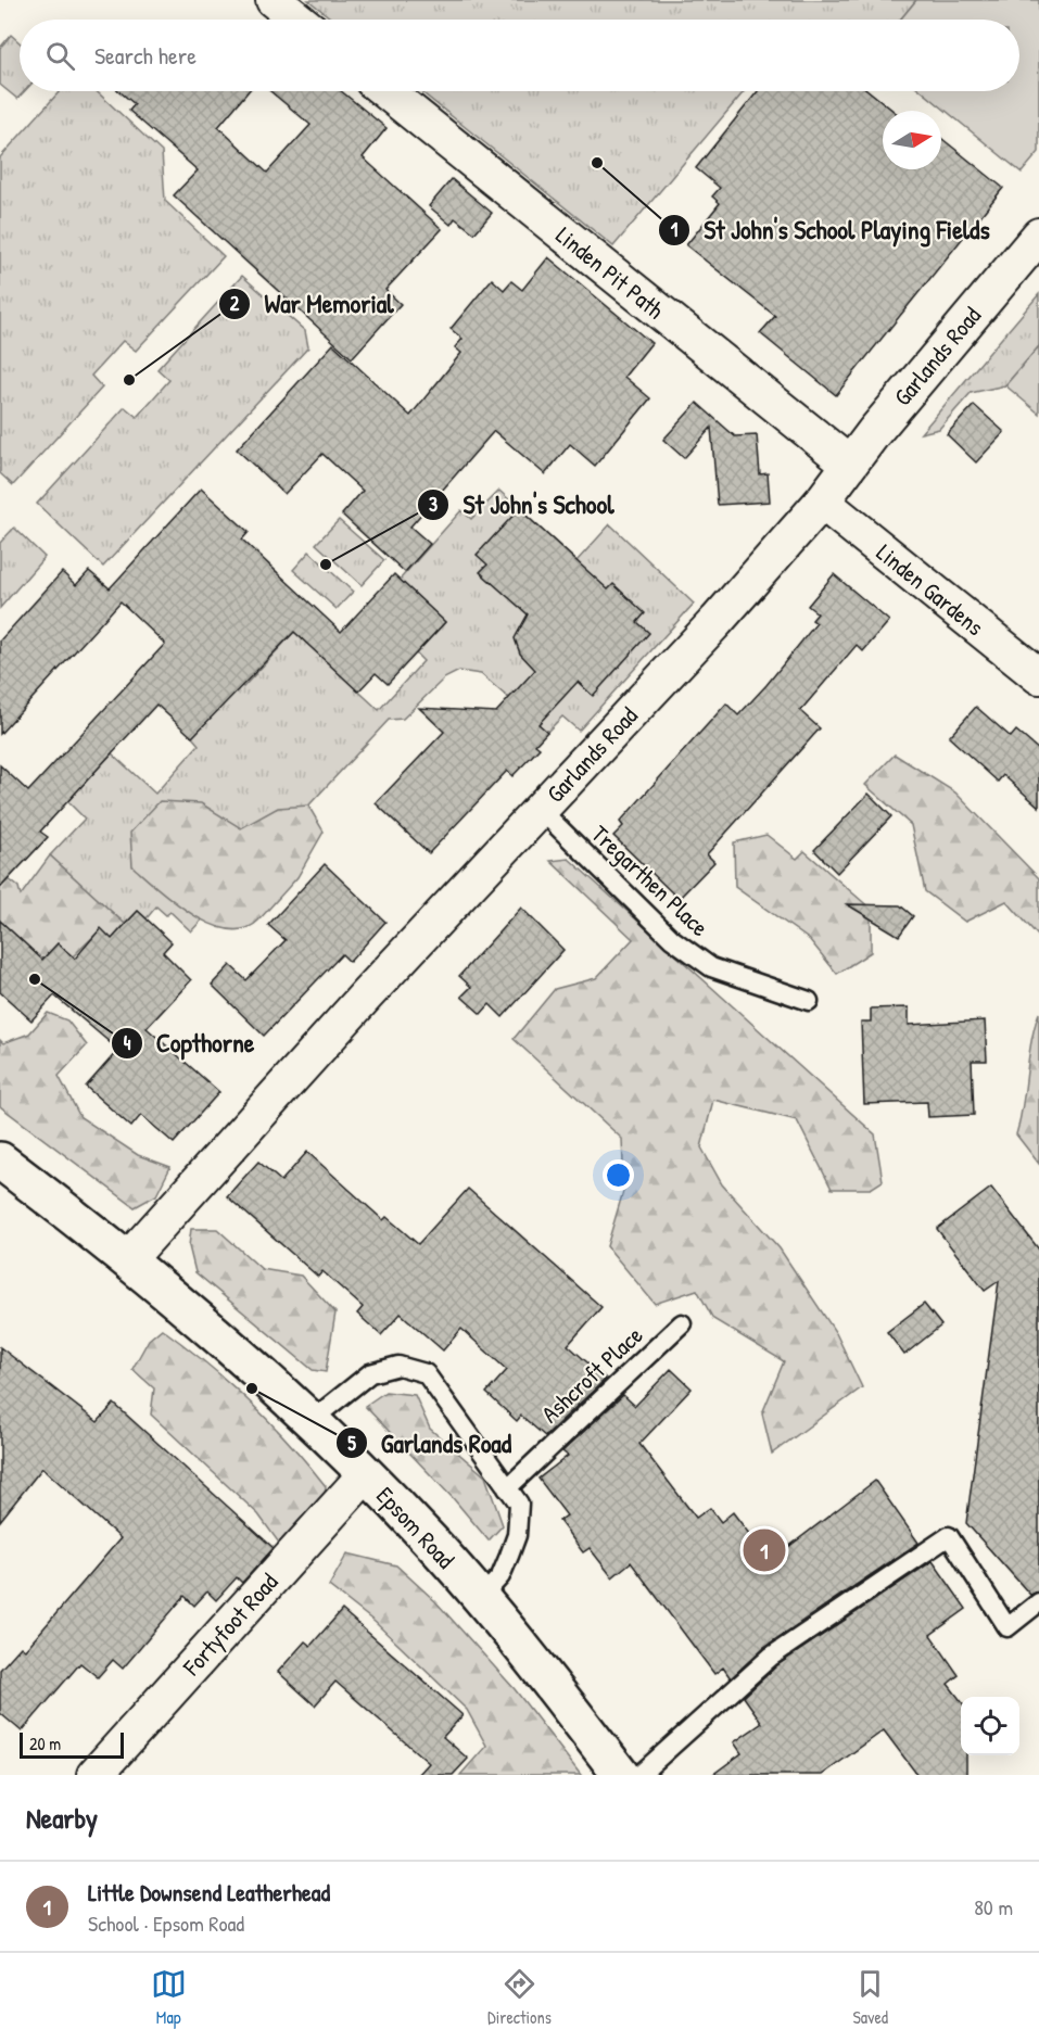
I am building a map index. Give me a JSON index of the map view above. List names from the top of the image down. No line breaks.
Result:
{"streets":{"main road":["Epsom Road"],"street":["Linden Pit Path","Garlands Road","Linden Gardens","Fortyfoot Road"],"lane":["Tregarthen Place","Ashcroft Place"]},"crossings":[["Linden Pit Path","Garlands Road"],["Garlands Road","Linden Gardens"],["Garlands Road","Tregarthen Place"],["Garlands Road","Epsom Road"],["Epsom Road","Fortyfoot Road"]],"places":["St John's School Playing Fields","War Memorial","St John's School","Copthorne","Garlands Road"],"scale_bar":"20 m","north":"right","page":{"search":"Search here","pins":"1","scale":"20 m","heading":"Nearby","list":[{"mark":"1","name":"Little Downsend Leatherhead","note":"School · Epsom Road","value":"80 m"}],"nav":["Map","Directions","Saved"]}}
